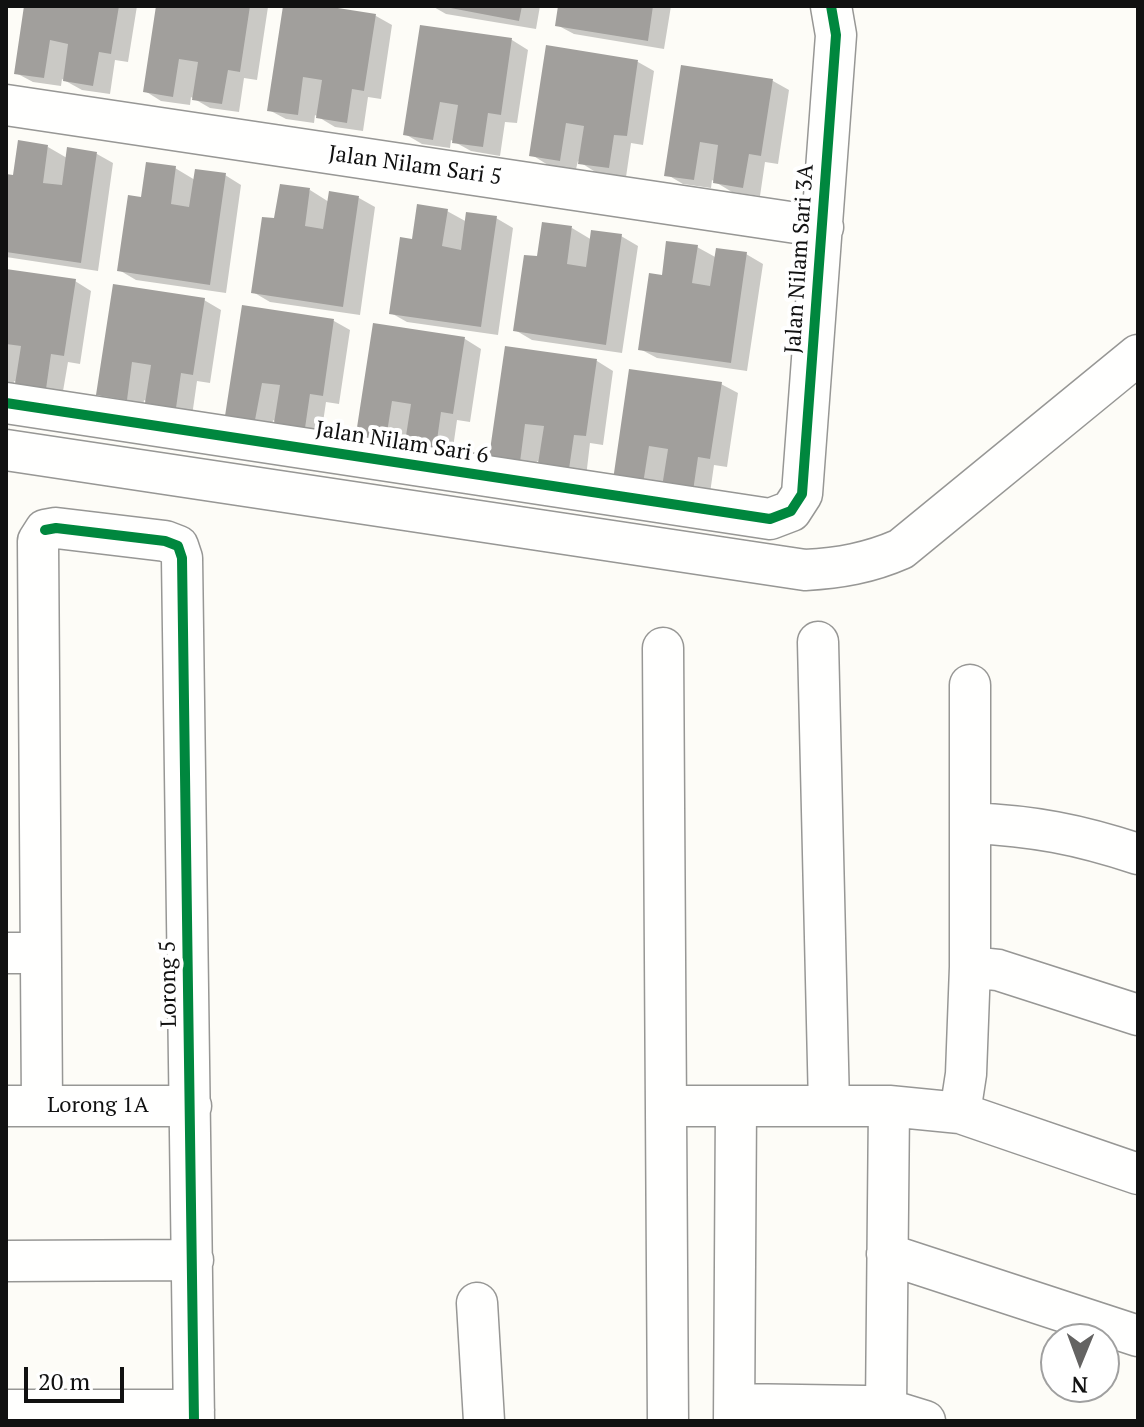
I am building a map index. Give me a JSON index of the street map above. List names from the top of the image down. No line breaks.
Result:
{"streets":{"street":["Jalan Nilam Sari 5","Jalan Nilam Sari 3A","Jalan Nilam Sari 6","Lorong 5","Lorong 1A"]},"crossings":[["Jalan Nilam Sari 5","Jalan Nilam Sari 3A"],["Jalan Nilam Sari 3A","Jalan Nilam Sari 6"],["Lorong 5","Lorong 1A"]],"scale_bar":"20 m","north":"bottom"}
